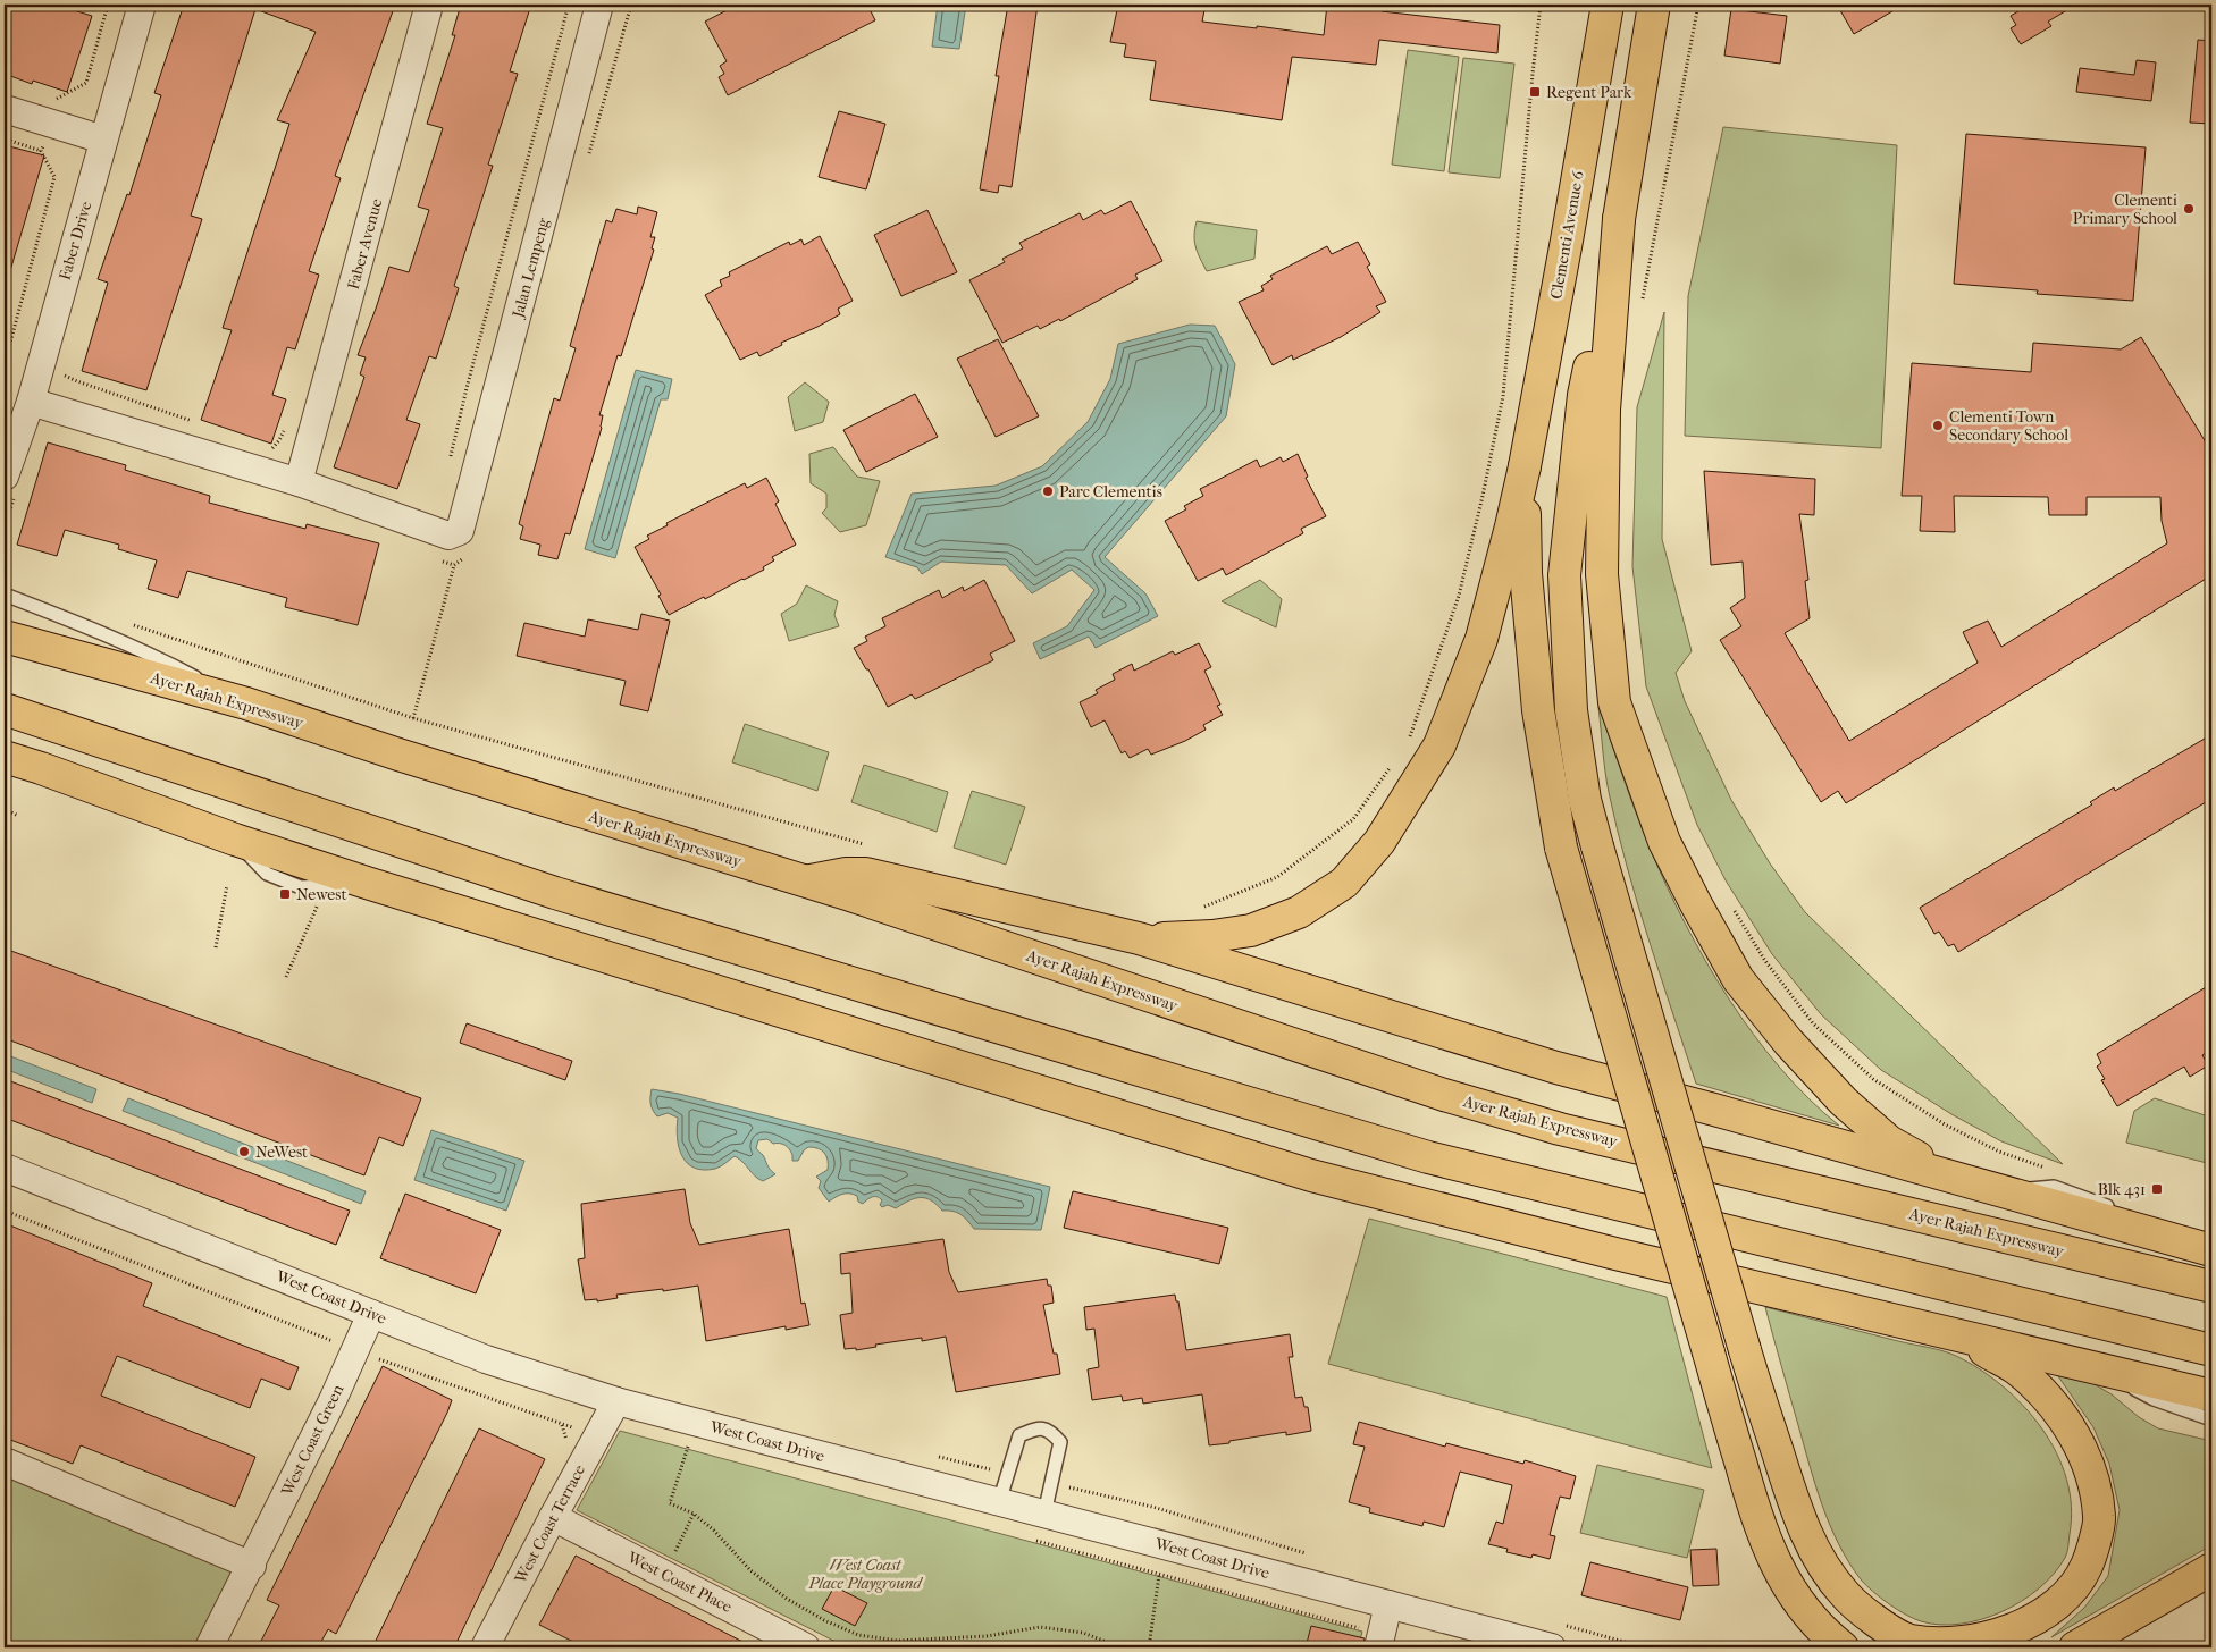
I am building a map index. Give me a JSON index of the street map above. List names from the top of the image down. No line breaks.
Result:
{"streets":{"main road":["Clementi Avenue 6","Ayer Rajah Expressway"],"street":["Faber Drive","Faber Avenue","Jalan Lempeng","West Coast Drive","West Coast Green","West Coast Terrace","West Coast Place"]},"crossings":[["Faber Avenue","Jalan Lempeng"],["West Coast Drive","West Coast Green"],["West Coast Drive","West Coast Terrace"],["West Coast Terrace","West Coast Place"]],"parks":["West Coast Place Playground"],"places":{"transit":["Regent Park","Newest","Blk 431"],"other":["Clementi Primary School","Clementi Town Secondary School","Parc Clementis","NeWest"]}}
